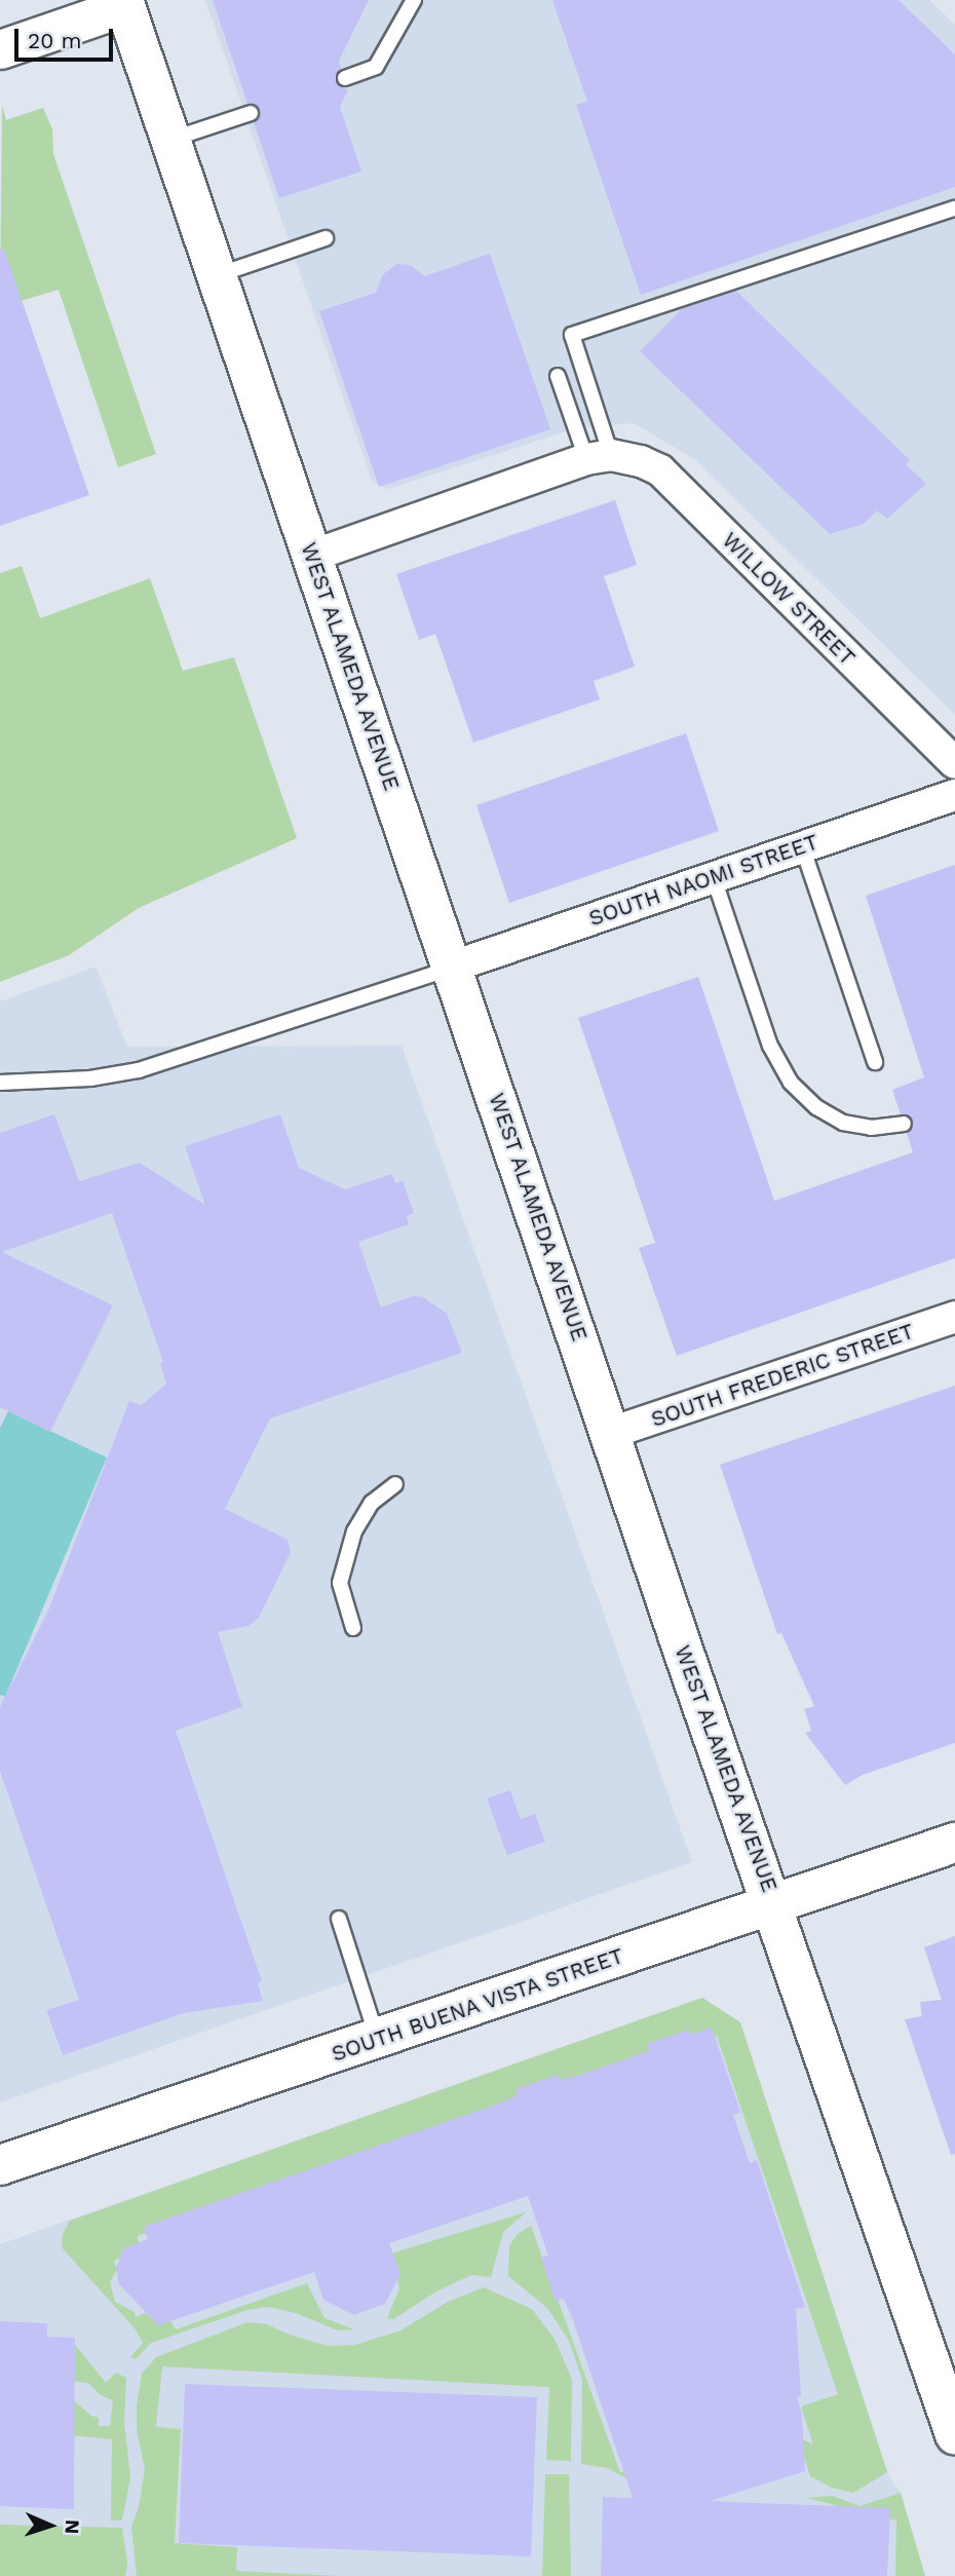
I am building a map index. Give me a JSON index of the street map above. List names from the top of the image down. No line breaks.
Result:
{"streets":{"main road":["WEST ALAMEDA AVENUE","SOUTH BUENA VISTA STREET"],"street":["WILLOW STREET","SOUTH NAOMI STREET","SOUTH FREDERIC STREET"]},"crossings":[["WEST ALAMEDA AVENUE","SOUTH NAOMI STREET"],["WEST ALAMEDA AVENUE","SOUTH FREDERIC STREET"],["WEST ALAMEDA AVENUE","SOUTH BUENA VISTA STREET"]],"scale_bar":"20 m","north":"right"}
